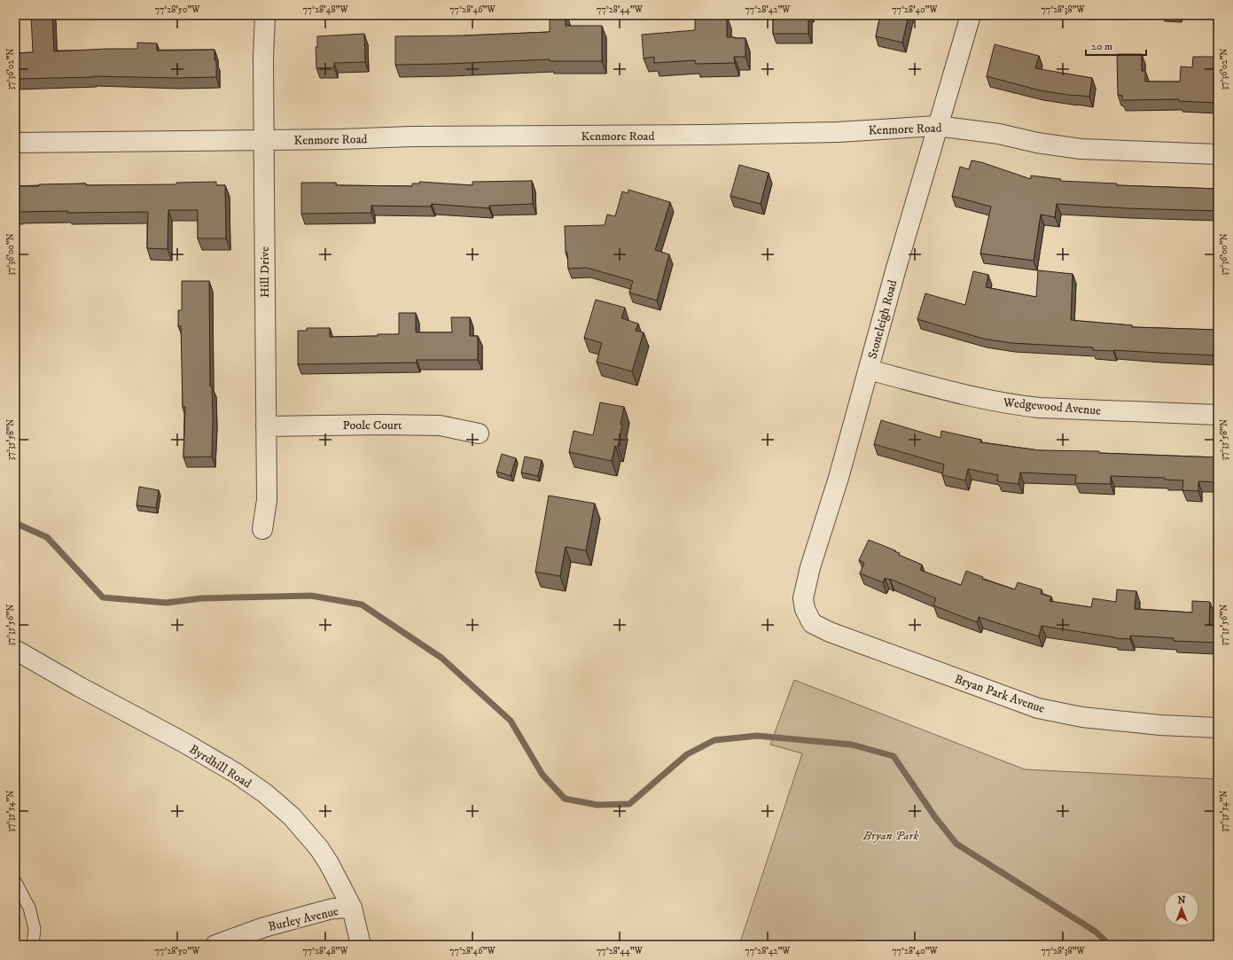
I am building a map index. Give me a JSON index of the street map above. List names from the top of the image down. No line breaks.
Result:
{"streets":{"street":["Kenmore Road","Hill Drive","Stoneleigh Road","Wedgewood Avenue","Poole Court","Bryan Park Avenue","Byrdhill Road","Burley Avenue"]},"crossings":[["Kenmore Road","Hill Drive"],["Kenmore Road","Stoneleigh Road"],["Hill Drive","Poole Court"],["Stoneleigh Road","Wedgewood Avenue"],["Stoneleigh Road","Bryan Park Avenue"],["Byrdhill Road","Burley Avenue"]],"parks":["Bryan Park"],"scale_bar":"20 m","north":"top","coordinates":["77°28'50\"W","77°28'48\"W","77°28'46\"W","77°28'44\"W","77°28'42\"W","77°28'40\"W","77°28'38\"W","37°36'02\"N","37°36'00\"N","37°35'58\"N","37°35'56\"N","37°35'54\"N"]}
